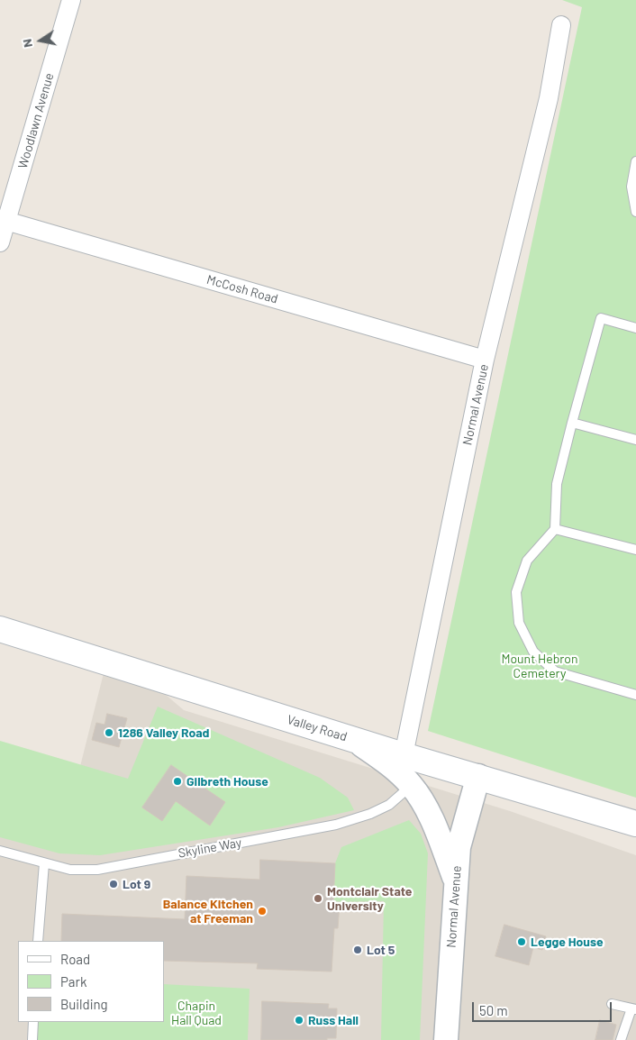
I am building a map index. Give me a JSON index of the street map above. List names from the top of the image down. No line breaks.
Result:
{"streets":{"main road":["Valley Road"],"street":["Woodlawn Avenue","McCosh Road","Normal Avenue"],"lane":["Skyline Way"]},"crossings":[["Woodlawn Avenue","McCosh Road"],["McCosh Road","Normal Avenue"],["Normal Avenue","Valley Road"],["Normal Avenue","Skyline Way"]],"parks":["Mount Hebron Cemetery","Chapin Hall Quad"],"places":["1286 Valley Road","Gilbreth House","Lot 9","Montclair State University","Balance Kitchen at Freeman","Legge House","Lot 5","Russ Hall"],"legend":["Road","Park","Building"],"scale_bar":"50 m","north":"left"}
